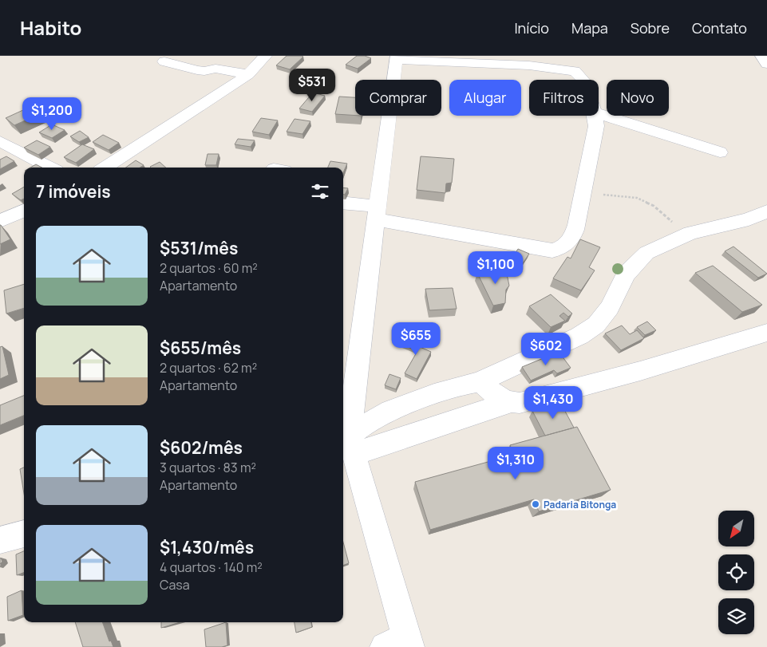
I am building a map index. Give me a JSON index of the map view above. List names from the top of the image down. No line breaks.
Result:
{"places":["Padaria Bitonga"],"north":"bottom left","page":{"header":"Habito","nav":["Início","Mapa","Sobre","Contato"],"price":["$531","$1,200","$1,100","$655","$602","$1,430","$1,310"],"chip":["Comprar","Alugar","Filtros","Novo"],"heading":"7 imóveis","list":[{"name":"$531/mês","note":"2 quartos · 60 m² · Apartamento"},{"name":"$655/mês","note":"2 quartos · 62 m² · Apartamento"},{"name":"$602/mês","note":"3 quartos · 83 m² · Apartamento"},{"name":"$1,430/mês","note":"4 quartos · 140 m² · Casa"}]}}
